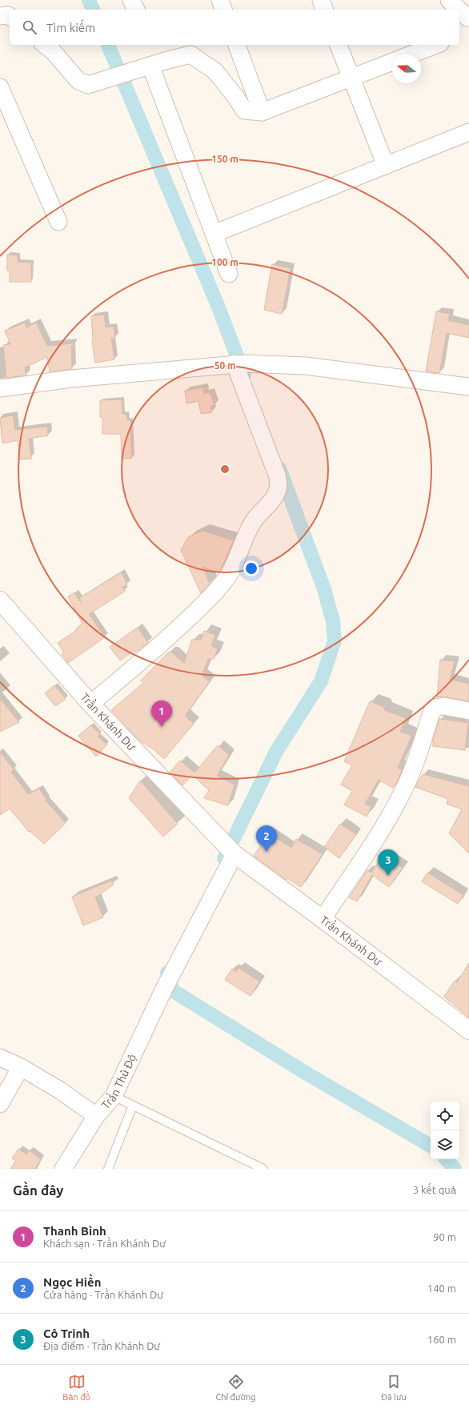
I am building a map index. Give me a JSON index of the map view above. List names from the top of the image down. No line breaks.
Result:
{"streets":{"street":["Trần Khánh Dư","Trần Thủ Độ"]},"crossings":[["Trần Khánh Dư","Trần Thủ Độ"]],"north":"left","page":{"search":"Tìm kiếm","pins":["1","2","3"],"heading":["Gần đây","3 kết quả"],"list":[{"mark":"1","name":"Thanh Bình","note":"Khách sạn · Trần Khánh Dư","value":"90 m"},{"mark":"2","name":"Ngọc Hiền","note":"Cửa hàng · Trần Khánh Dư","value":"140 m"},{"mark":"3","name":"Cô Trinh","note":"Địa điểm · Trần Khánh Dư","value":"160 m"}],"nav":["Bản đồ","Chỉ đường","Đã lưu"]},"rings":["150 m","100 m","50 m"]}
